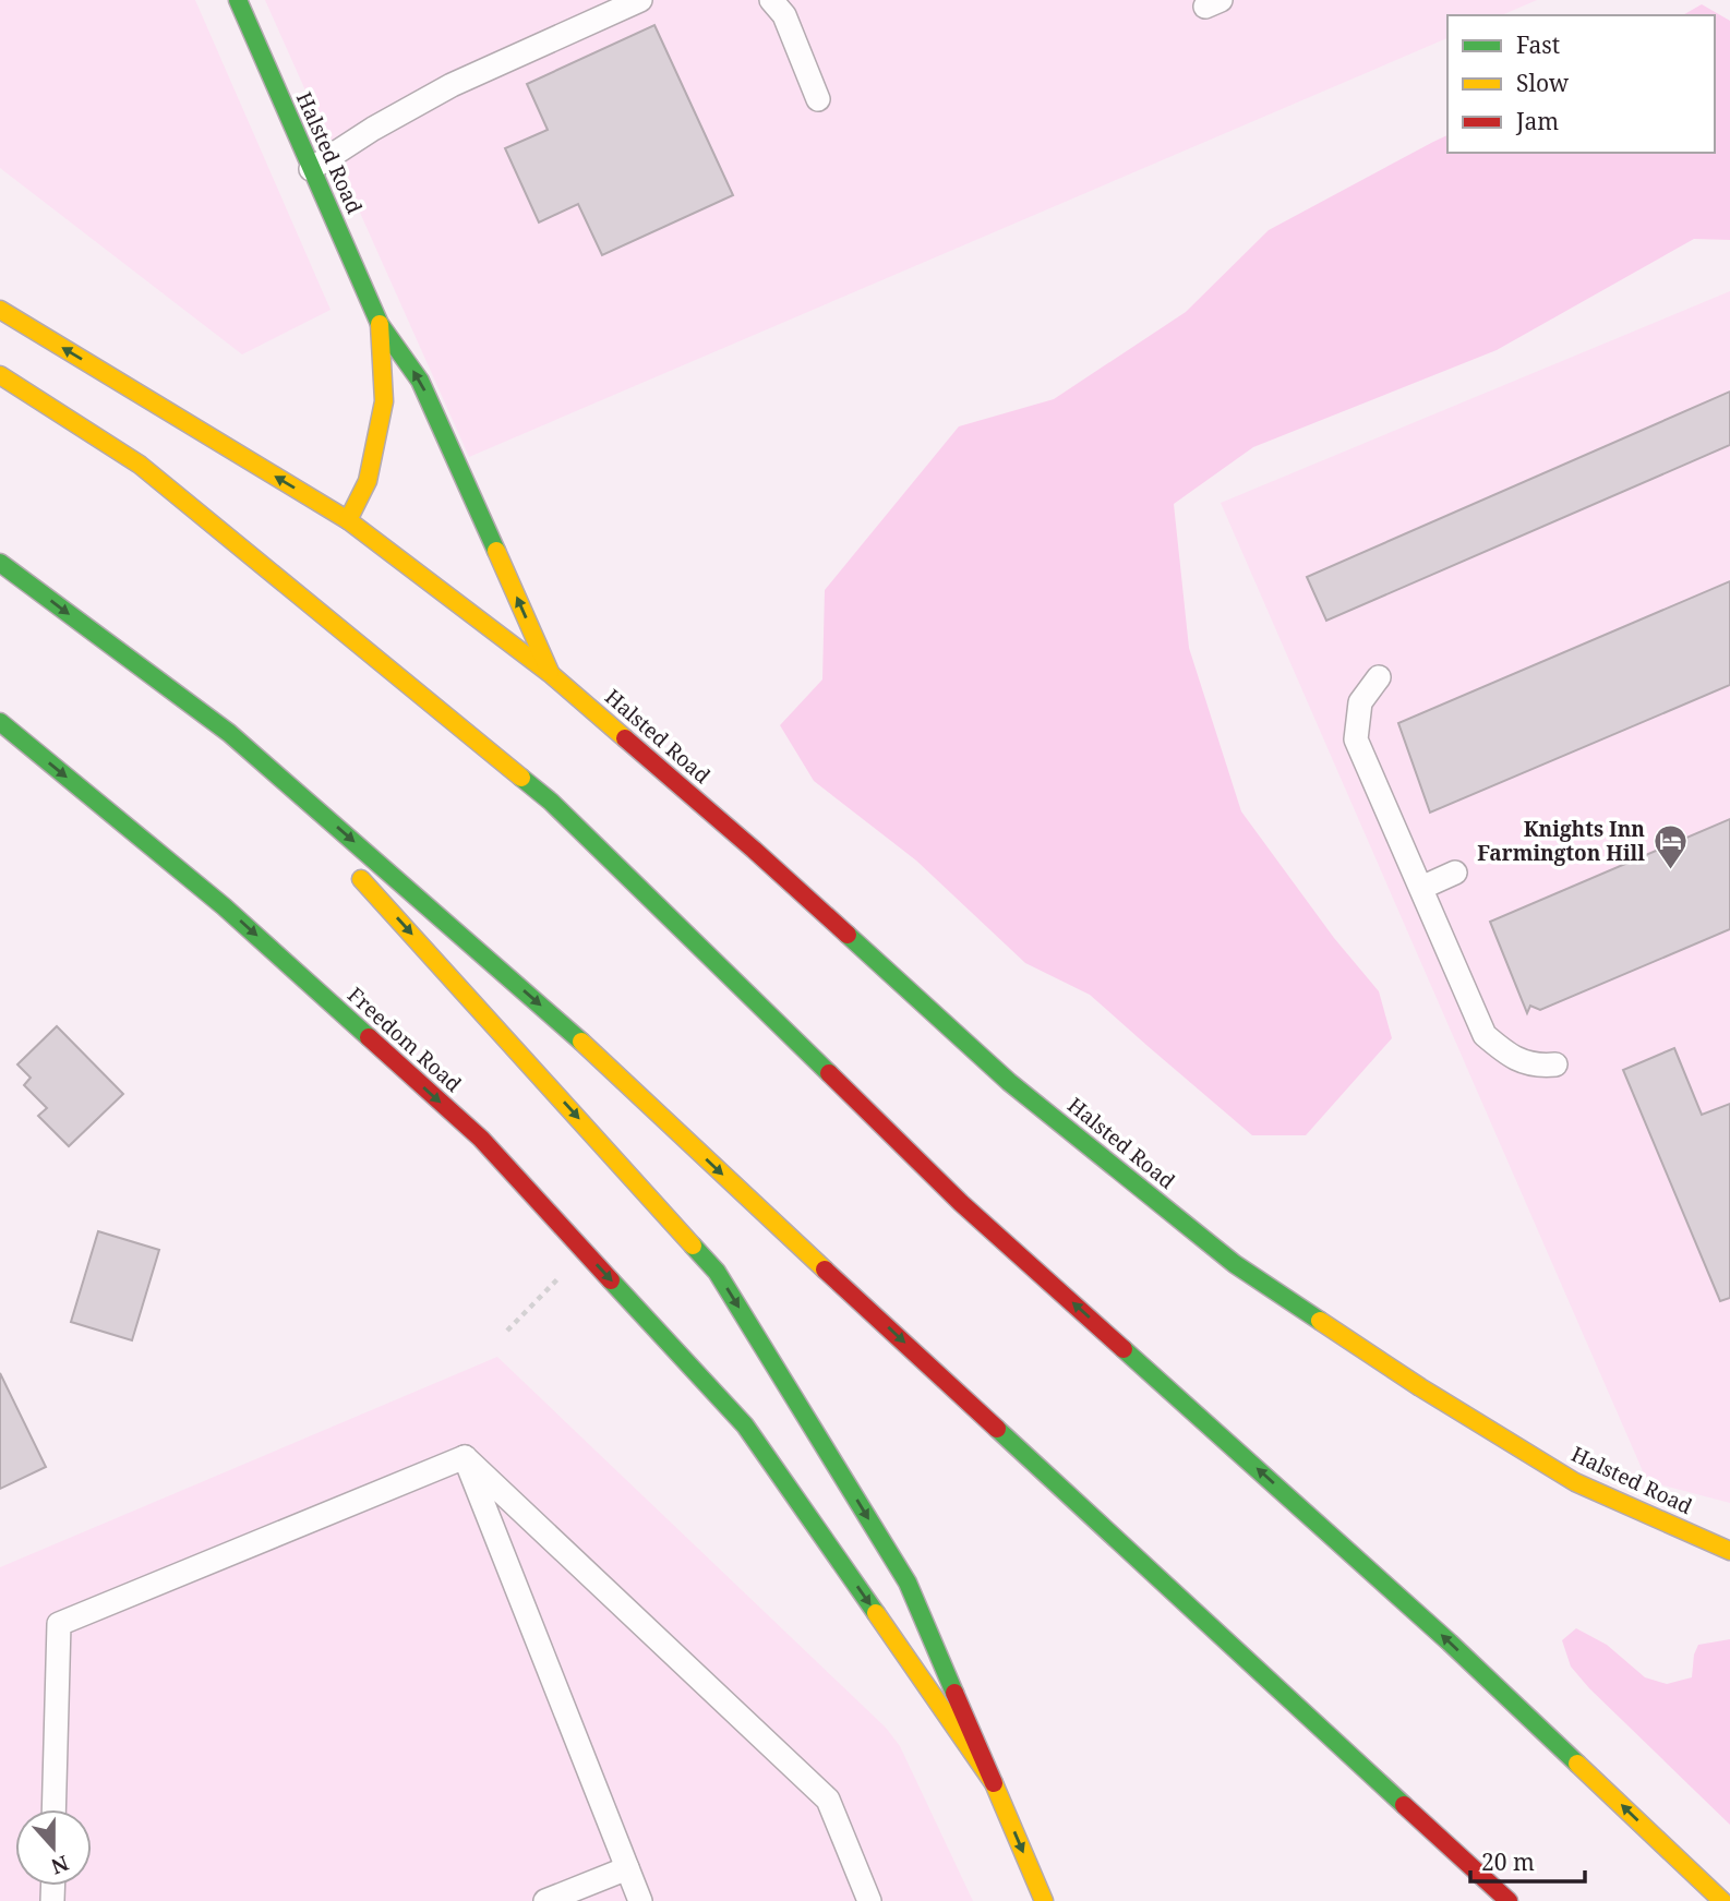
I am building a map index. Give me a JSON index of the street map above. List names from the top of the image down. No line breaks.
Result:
{"streets":{"main road":["Halsted Road","Freedom Road"]},"places":{"hotel":["Knights Inn Farmington Hill"]},"legend":["Fast","Slow","Jam"],"scale_bar":"20 m","north":"bottom"}
